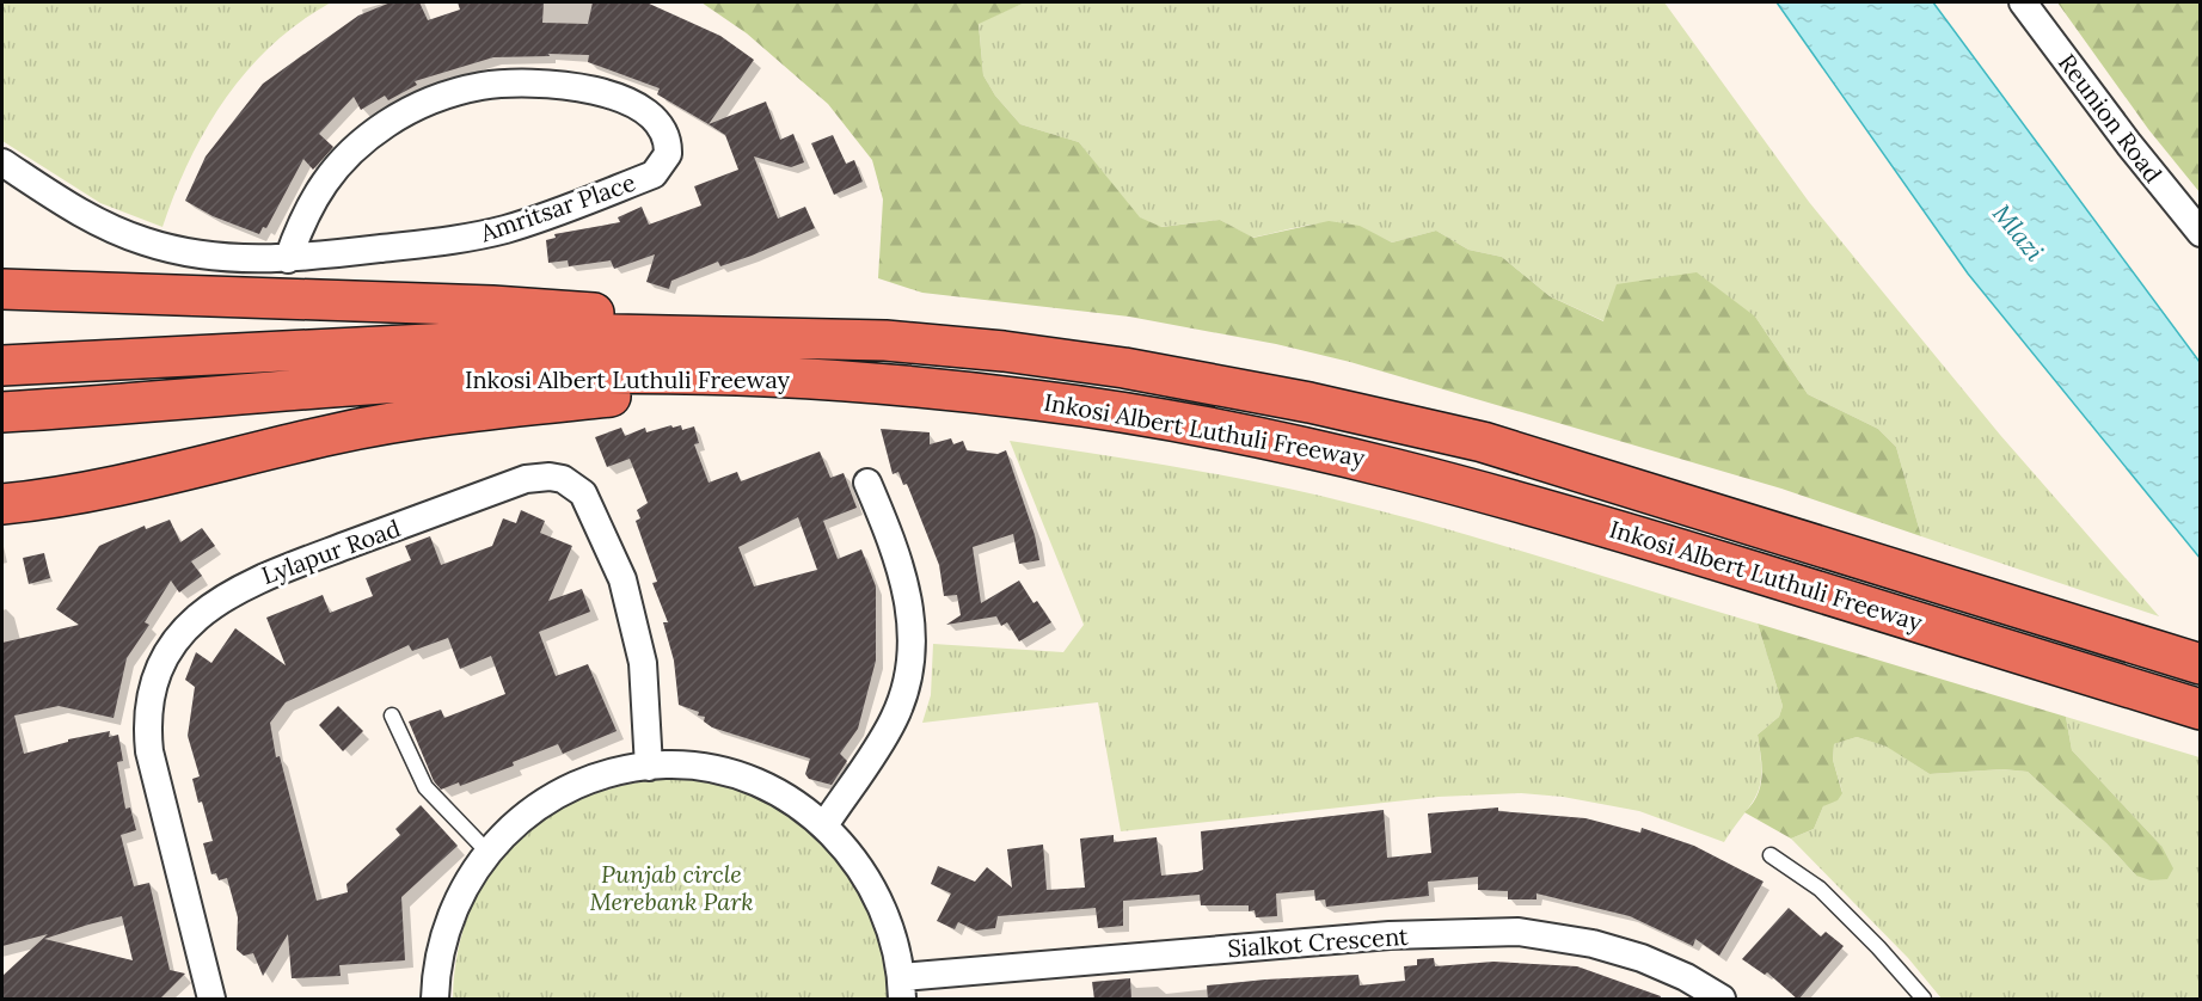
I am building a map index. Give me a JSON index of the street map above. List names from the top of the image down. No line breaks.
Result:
{"streets":{"highway":["Inkosi Albert Luthuli Freeway"],"street":["Reunion Road","Amritsar Place","Lylapur Road","Sialkot Crescent"]},"water":["Mlazi"],"parks":["Punjab circle Merebank Park"]}
